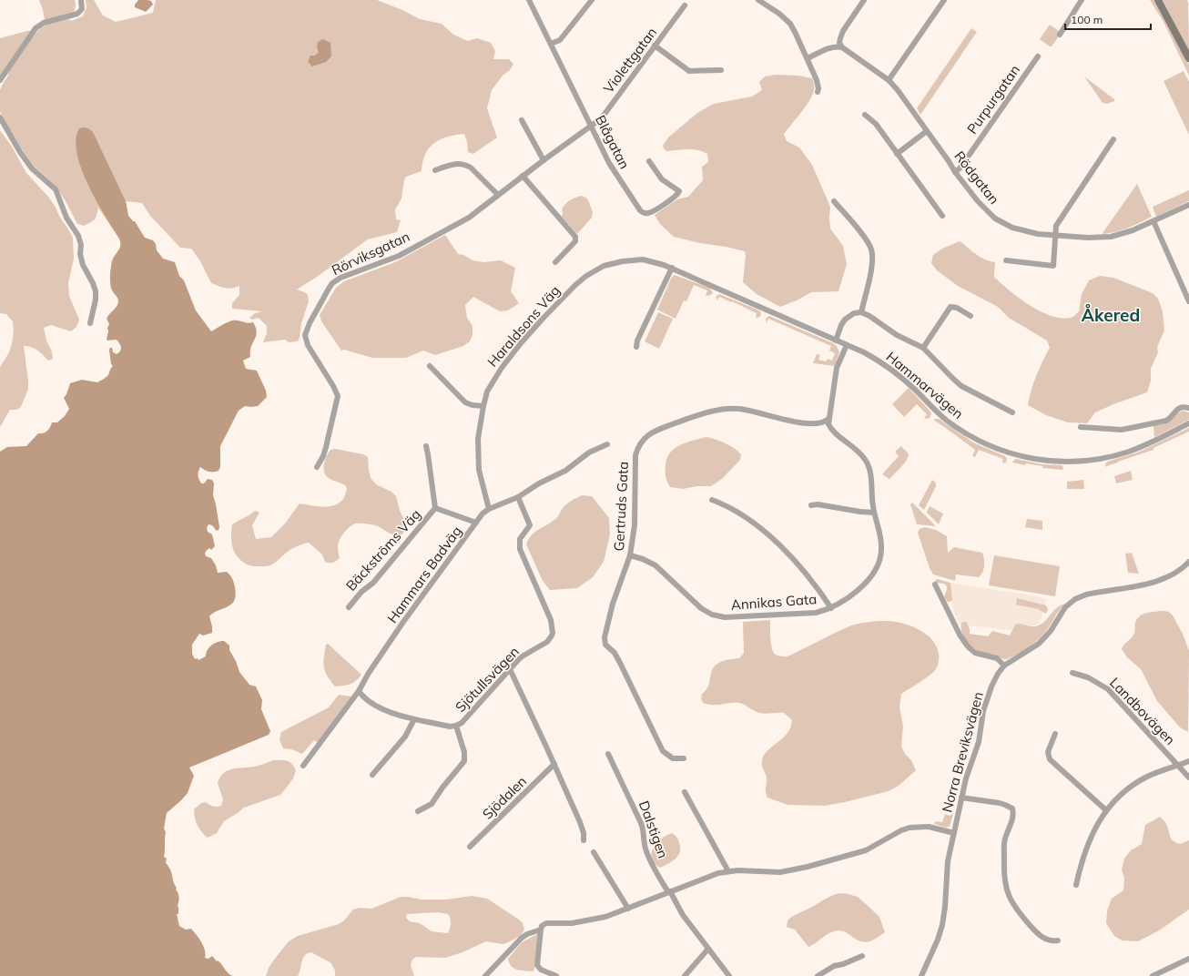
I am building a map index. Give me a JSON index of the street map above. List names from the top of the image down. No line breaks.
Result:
{"streets":{"street":["Violettgatan","Purpurgatan","Blågatan","Rödgatan","Rörviksgatan","Haraldsons Väg","Hammarvägen","Gertruds Gata","Bäckströms Väg","Hammars Badväg","Annikas Gata","Sjötullsvägen","Landbovägen","Norra Breviksvägen","Sjödalen","Dalstigen"]},"crossings":[["Violettgatan","Blågatan"],["Violettgatan","Rörviksgatan"],["Purpurgatan","Rödgatan"],["Blågatan","Rörviksgatan"],["Haraldsons Väg","Hammarvägen"],["Haraldsons Väg","Hammars Badväg"],["Gertruds Gata","Annikas Gata"],["Bäckströms Väg","Hammars Badväg"],["Hammars Badväg","Sjötullsvägen"]],"districts":["Åkered"],"scale_bar":"100 m"}
